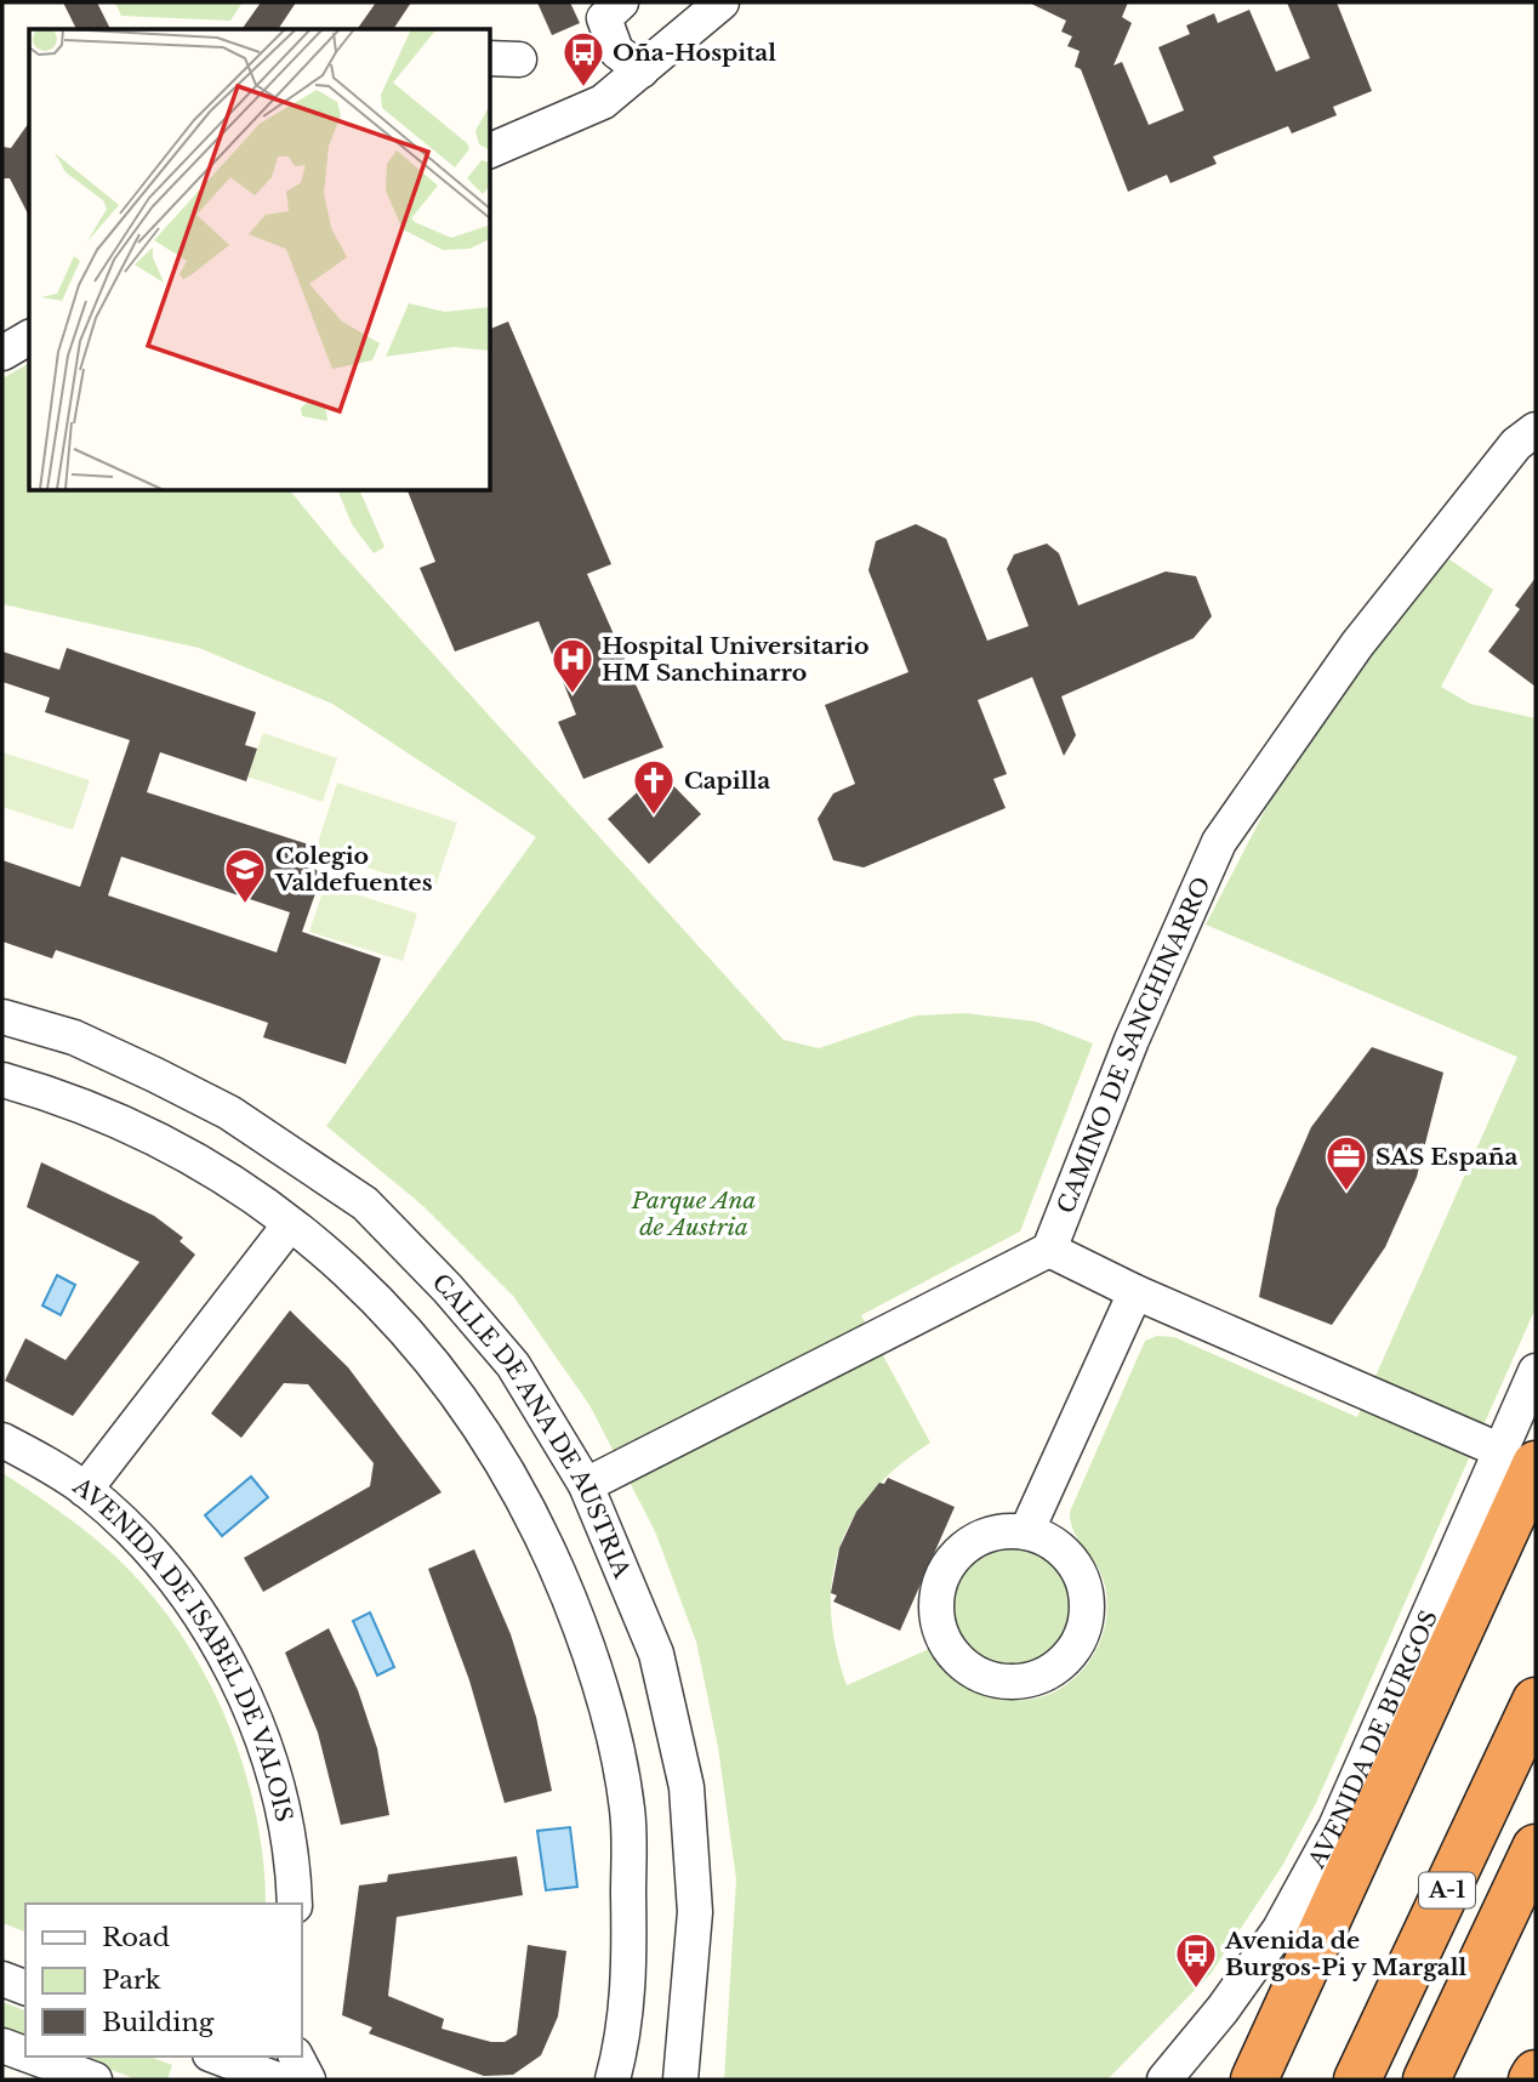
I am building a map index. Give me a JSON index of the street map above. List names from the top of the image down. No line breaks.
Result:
{"streets":{"highway":["A-1"],"street":["CAMINO DE SANCHINARRO","CALLE DE ANA DE AUSTRIA","AVENIDA DE ISABEL DE VALOIS","AVENIDA DE BURGOS"]},"parks":["Parque Ana de Austria"],"places":{"bus stop":["Oña-Hospital","Avenida de Burgos-Pi y Margall"],"hospital":["Hospital Universitario HM Sanchinarro"],"church":["Capilla"],"school or university":["Colegio Valdefuentes"],"office":["SAS España"]},"legend":["Road","Park","Building"]}
